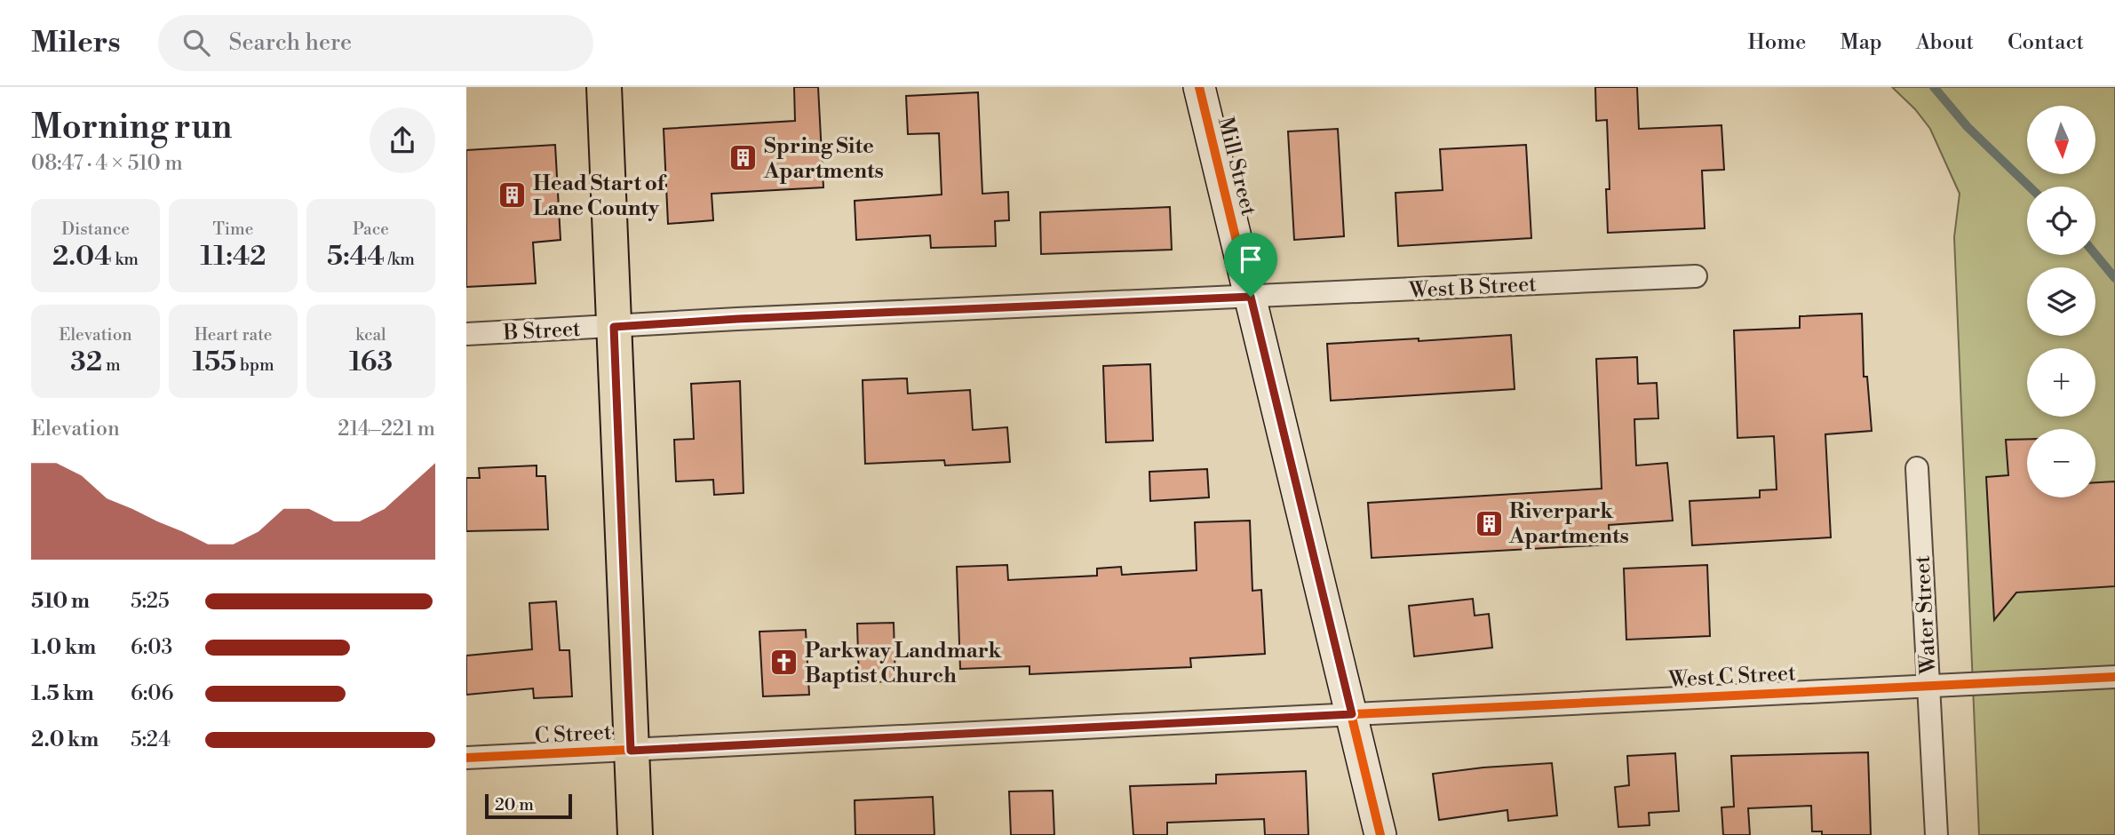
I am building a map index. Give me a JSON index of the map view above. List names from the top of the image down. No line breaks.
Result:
{"streets":{"street":["Mill Street","West B Street","B Street","Water Street","West C Street","C Street"]},"crossings":[["Mill Street","West B Street"],["Mill Street","B Street"],["Mill Street","West C Street"],["Mill Street","C Street"],["West B Street","B Street"],["Water Street","West C Street"],["West C Street","C Street"]],"places":{"building":["Spring Site Apartments","Head Start of Lane County","Riverpark Apartments"],"church":["Parkway Landmark Baptist Church"]},"scale_bar":"20 m","north":"bottom","page":{"header":"Milers","search":"Search here","nav":["Home","Map","About","Contact"],"heading":["Morning run","08:47 · 4 × 510 m"],"map_buttons":["+","−"],"stats":[["Distance","2.04 km"],["Time","11:42"],["Pace","5:44 /km"],["Elevation","32 m"],["Heart rate","155 bpm"],["kcal","163"]],"chart":["Elevation","214–221 m"],"list":[{"name":"510 m","note":"5:25"},{"name":"1.0 km","note":"6:03"},{"name":"1.5 km","note":"6:06"},{"name":"2.0 km","note":"5:24"}],"scale":"20 m"}}
